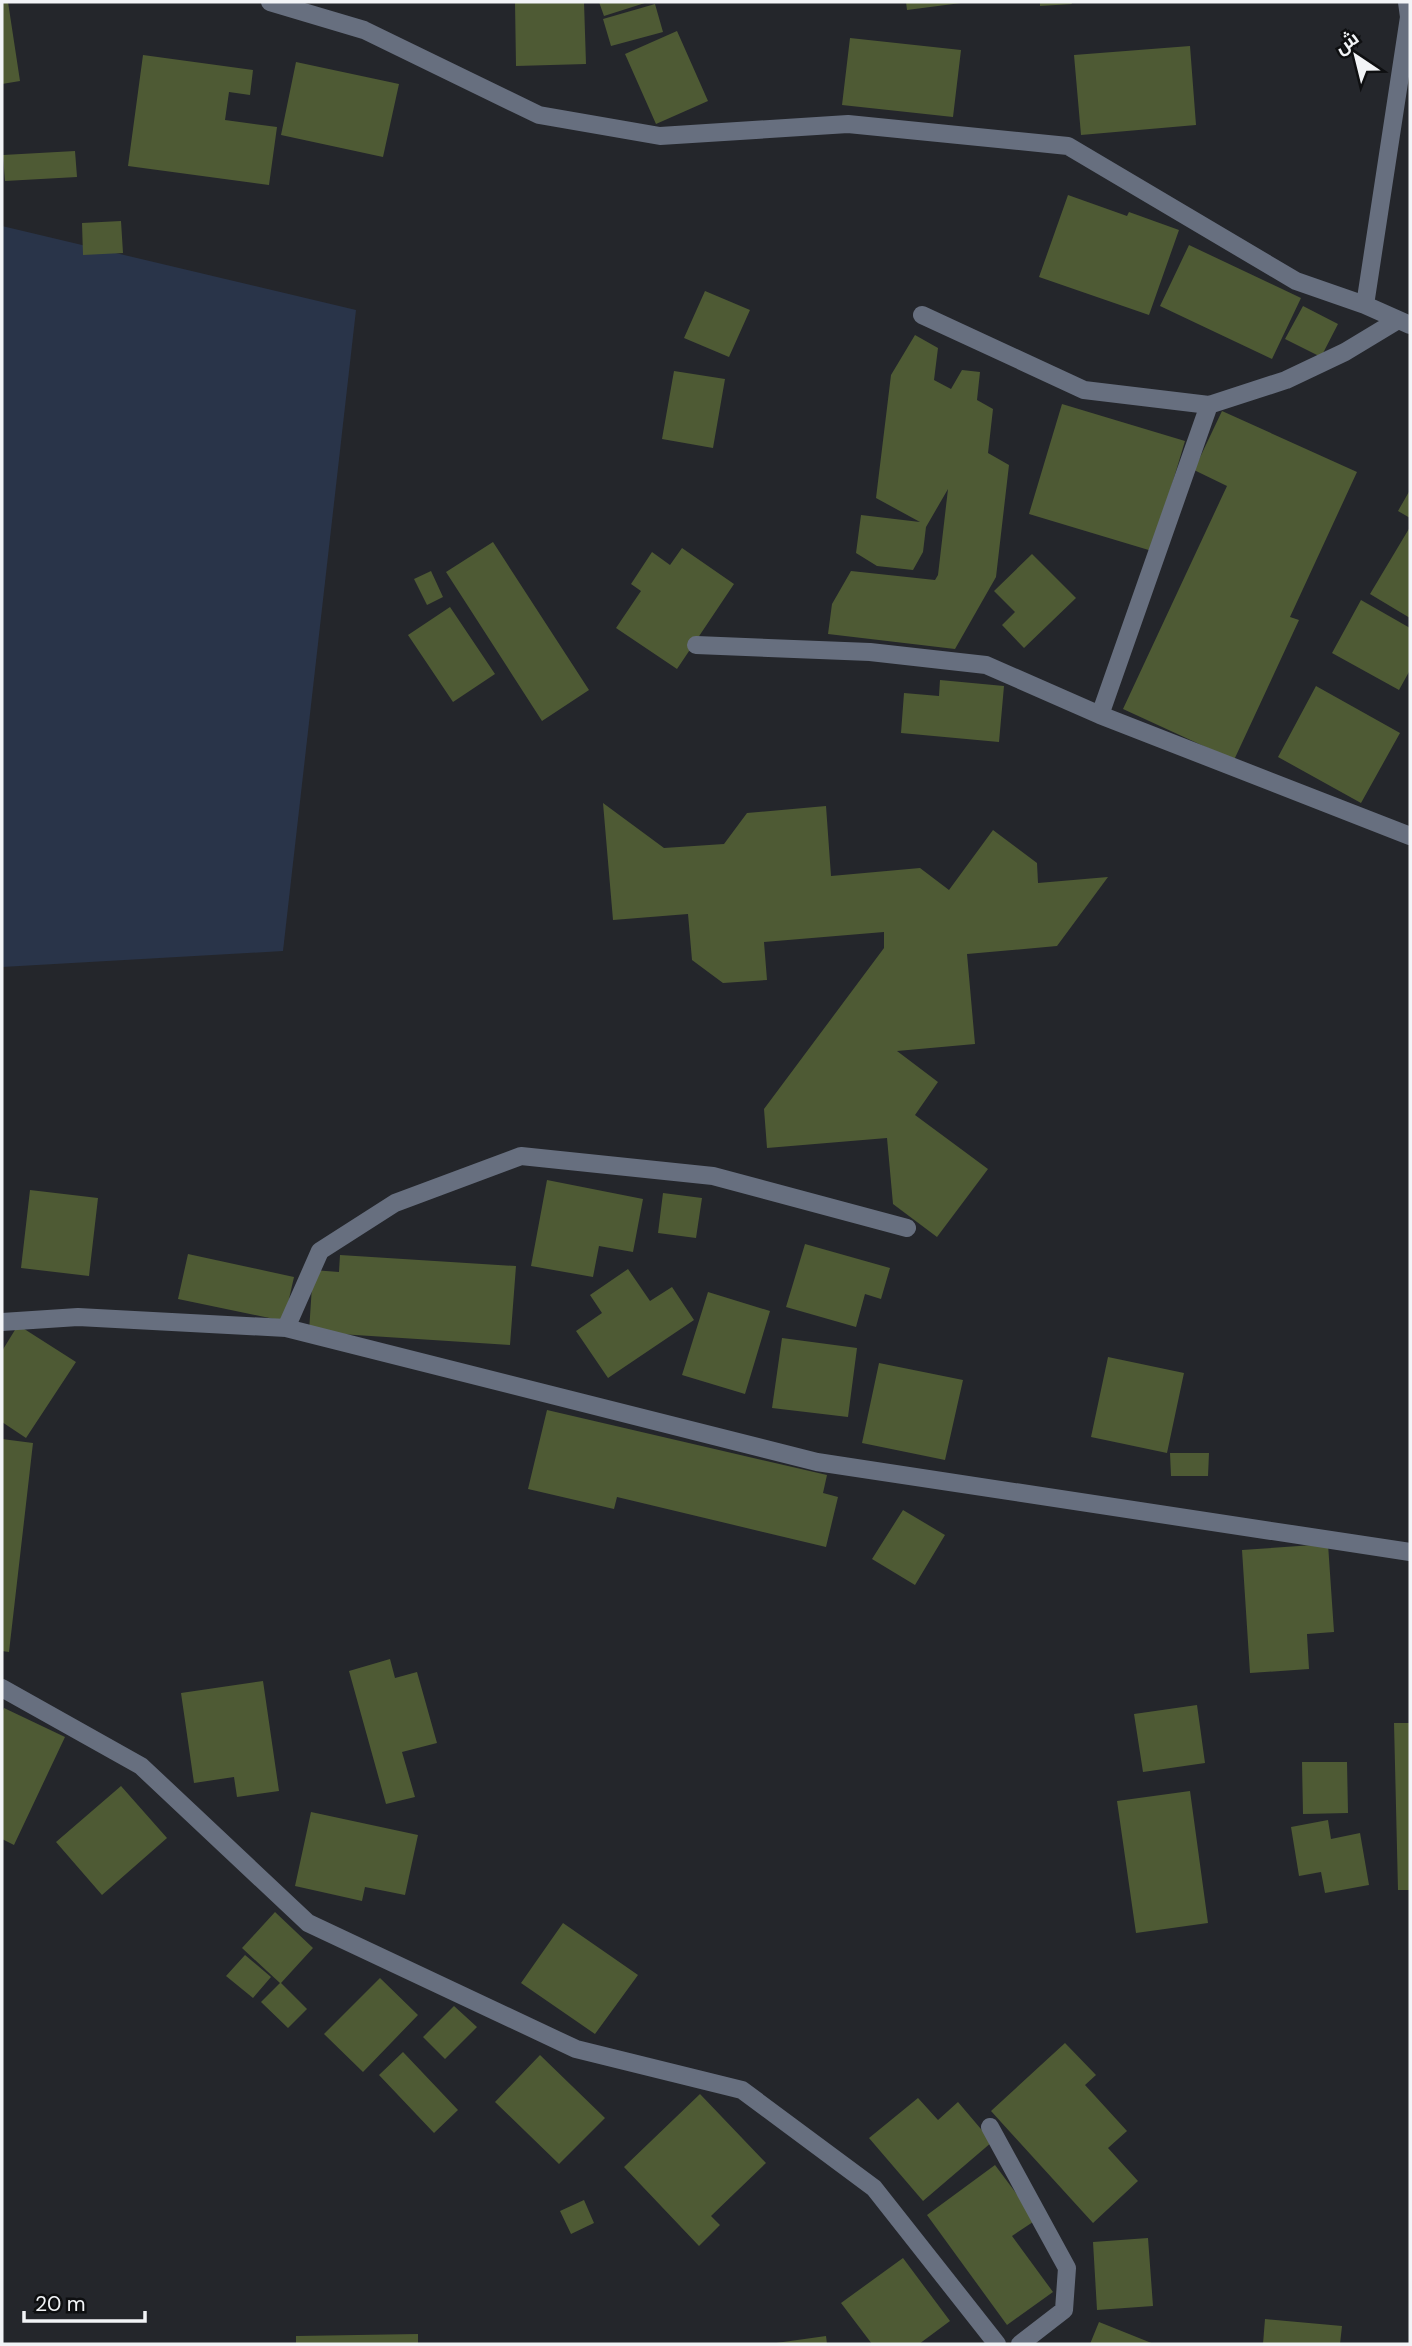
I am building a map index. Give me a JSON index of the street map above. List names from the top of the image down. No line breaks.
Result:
{"scale_bar":"20 m","north":"top left"}
